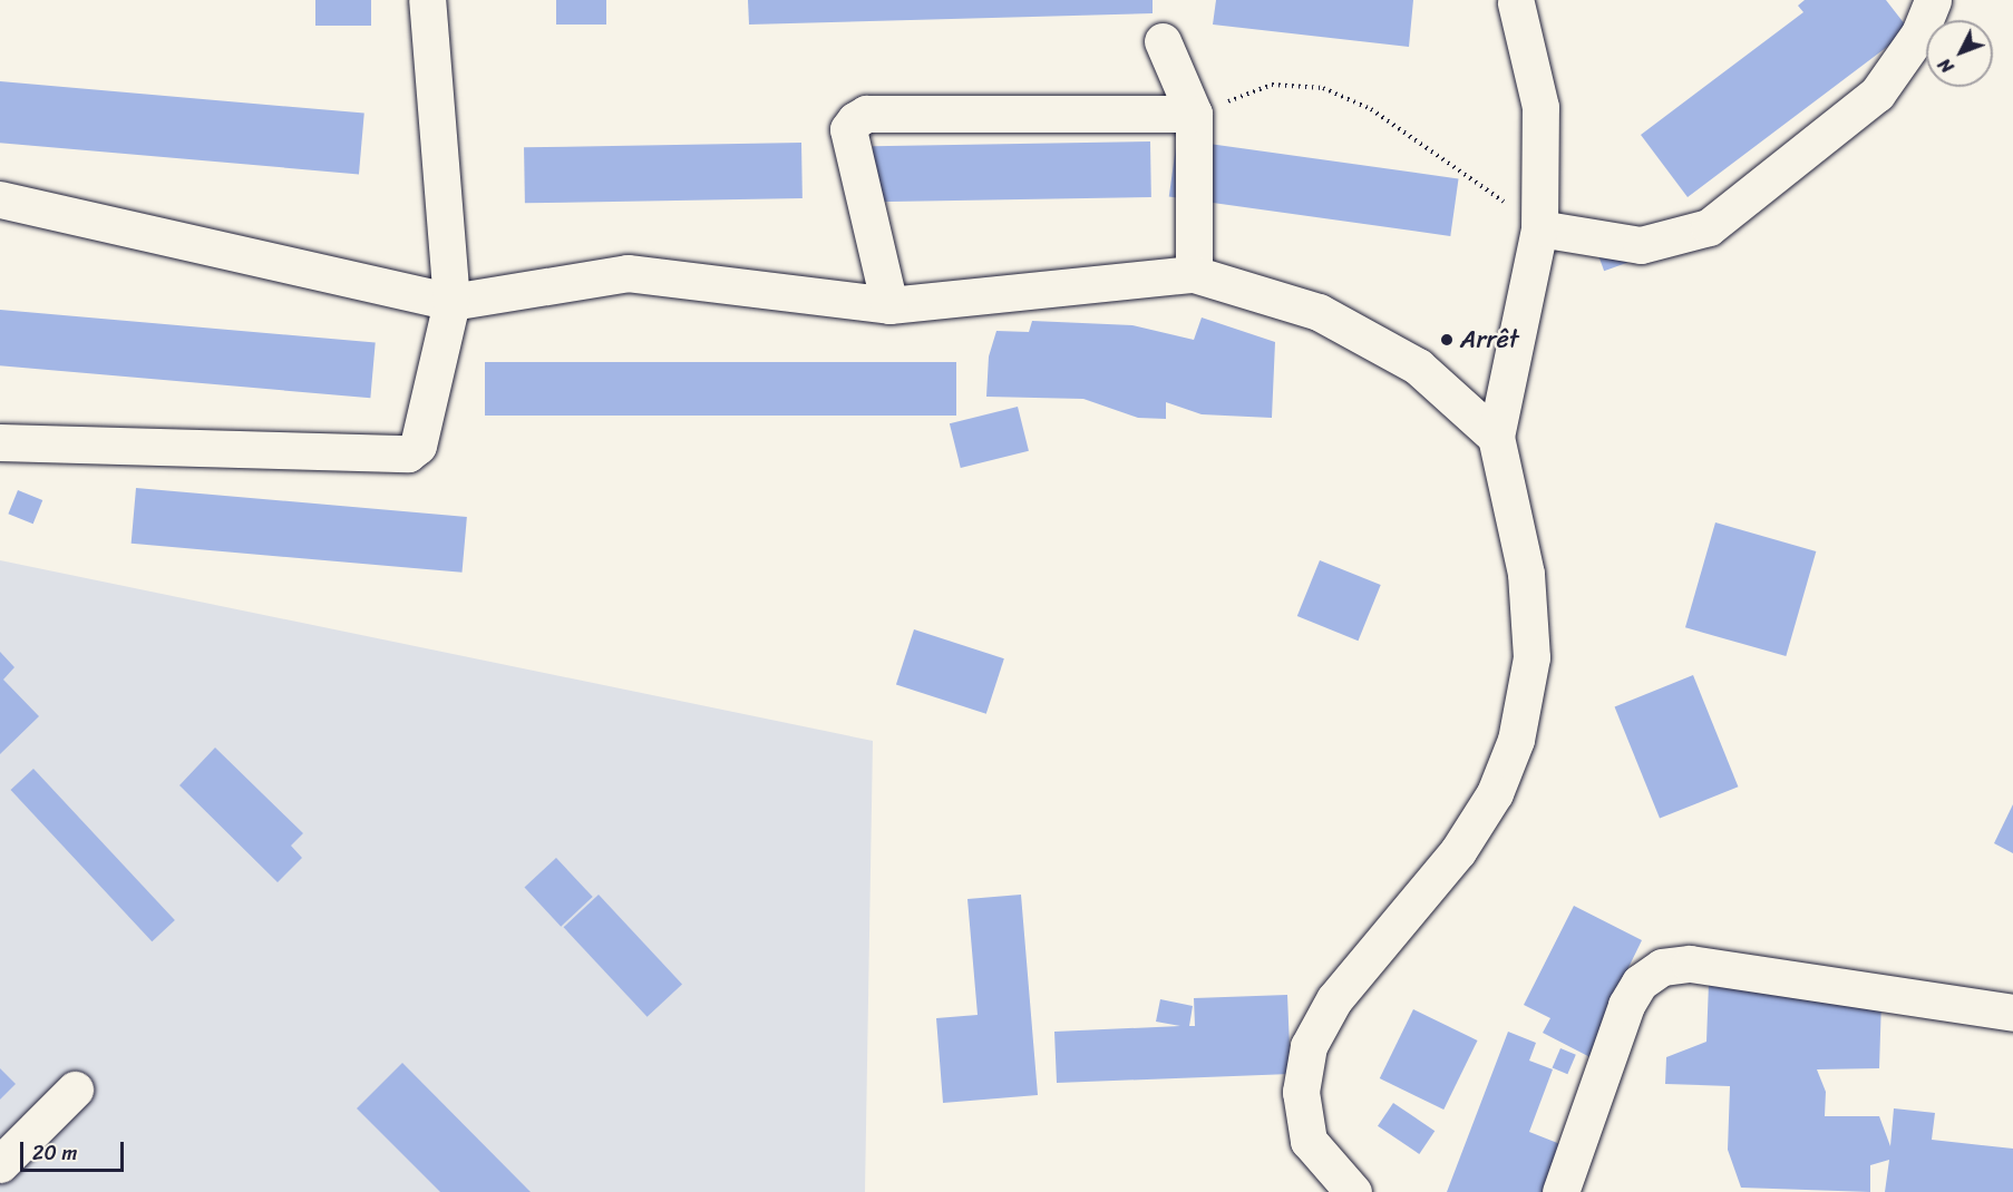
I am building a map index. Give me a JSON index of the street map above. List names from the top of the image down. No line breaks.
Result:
{"places":["Arrêt"],"scale_bar":"20 m","north":"bottom left"}
